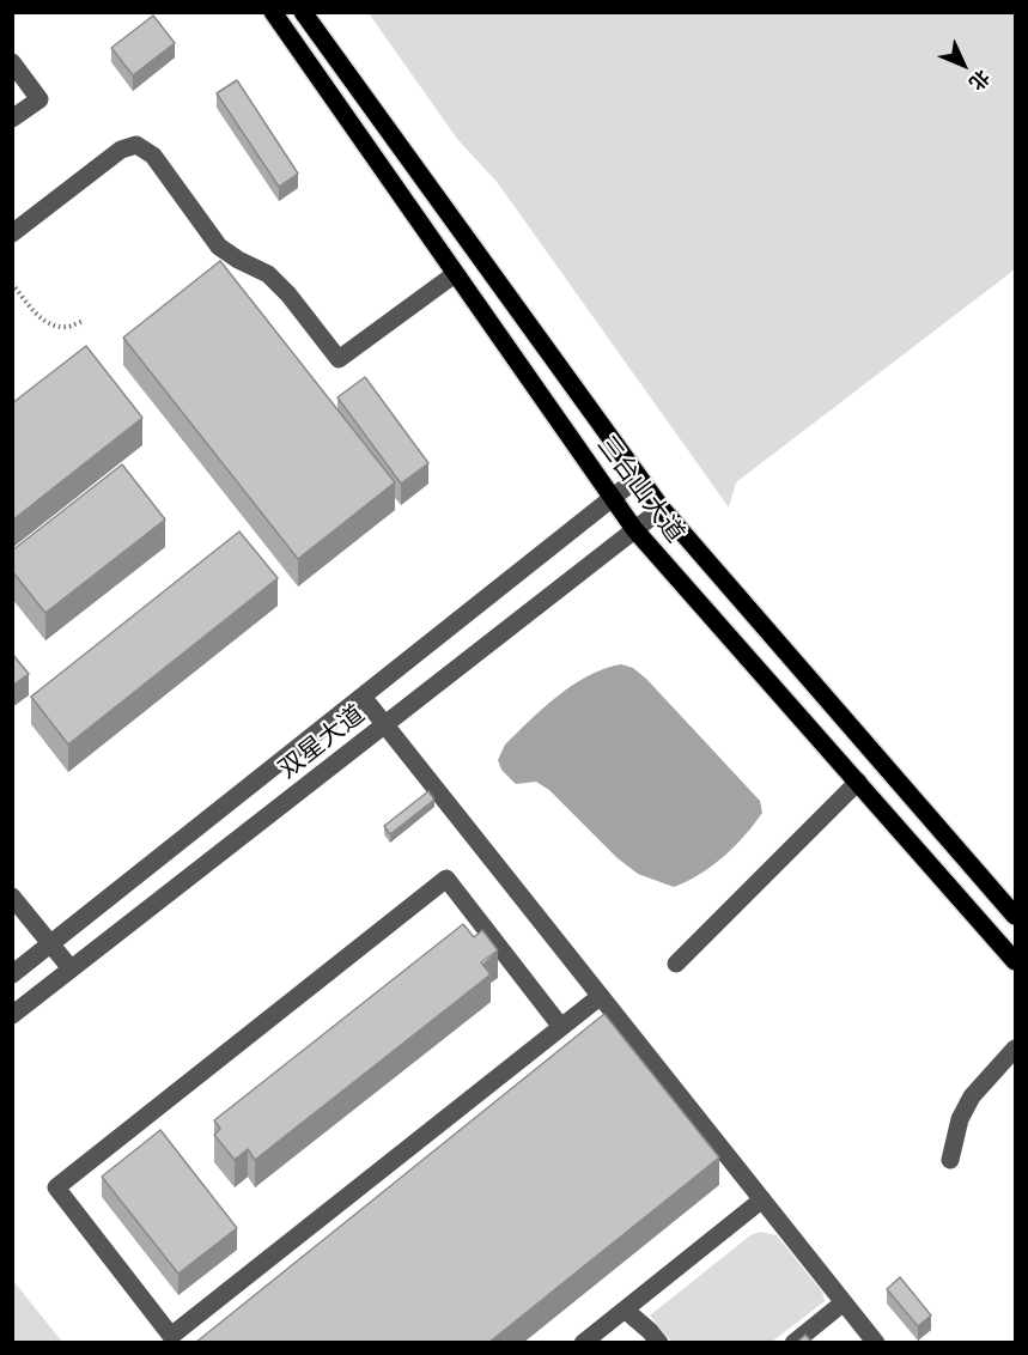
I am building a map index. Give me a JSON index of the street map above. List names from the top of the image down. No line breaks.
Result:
{"streets":{"main road":["三台山大道"],"street":["双星大道"]},"crossings":[["三台山大道","双星大道"]],"north":"bottom right"}
